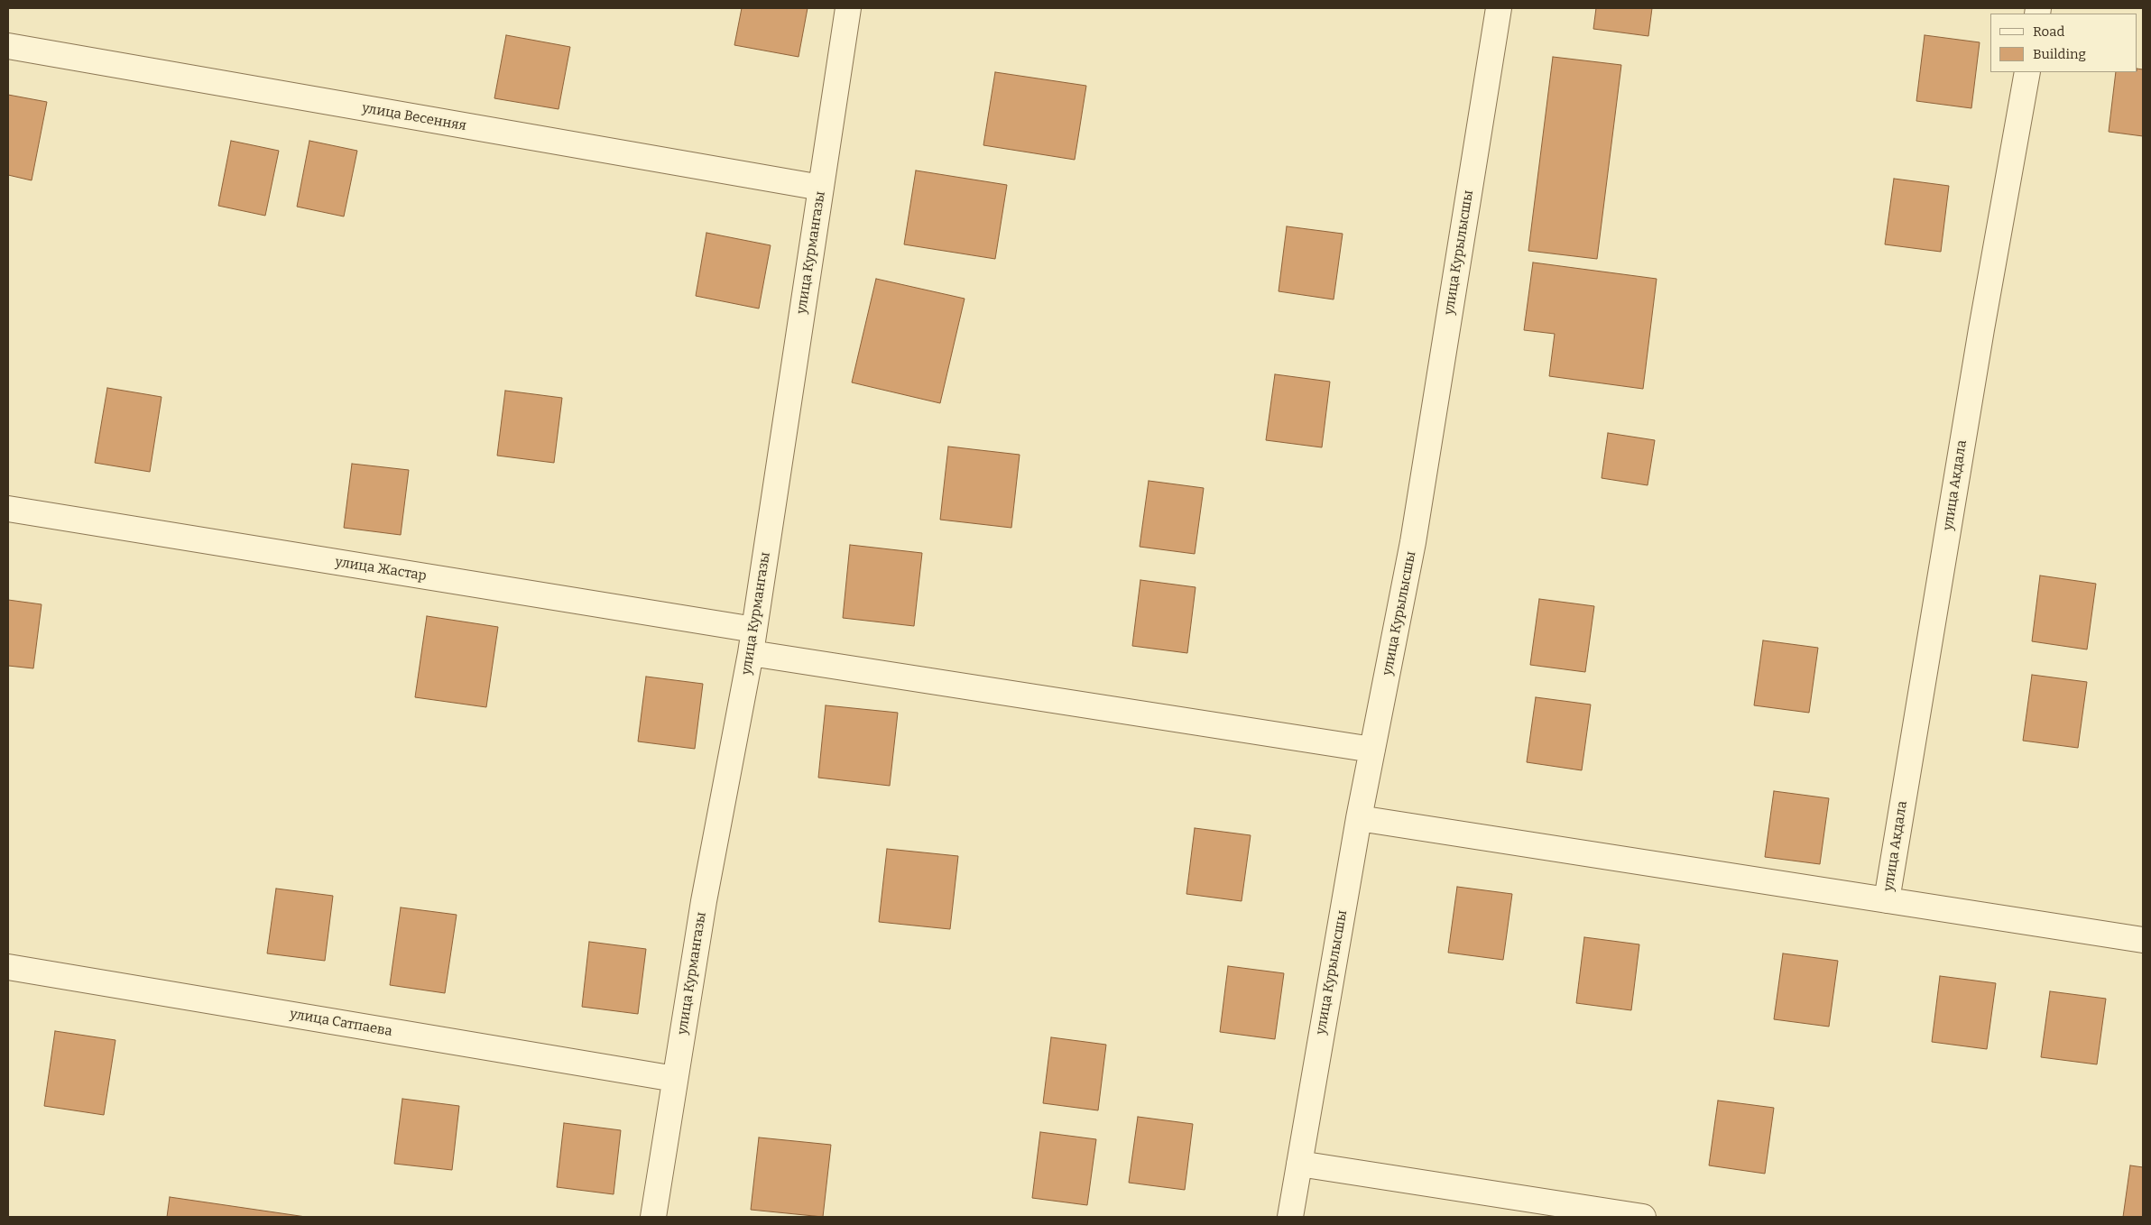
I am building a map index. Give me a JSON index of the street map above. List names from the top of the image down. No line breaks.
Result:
{"streets":{"street":["улица Весенняя","улица Курмангазы","улица Курылысшы","улица Акдала","улица Жастар","улица Сатпаева"]},"crossings":[["улица Весенняя","улица Курмангазы"],["улица Курмангазы","улица Жастар"],["улица Курмангазы","улица Сатпаева"],["улица Курылысшы","улица Жастар"]],"legend":["Road","Building"]}
